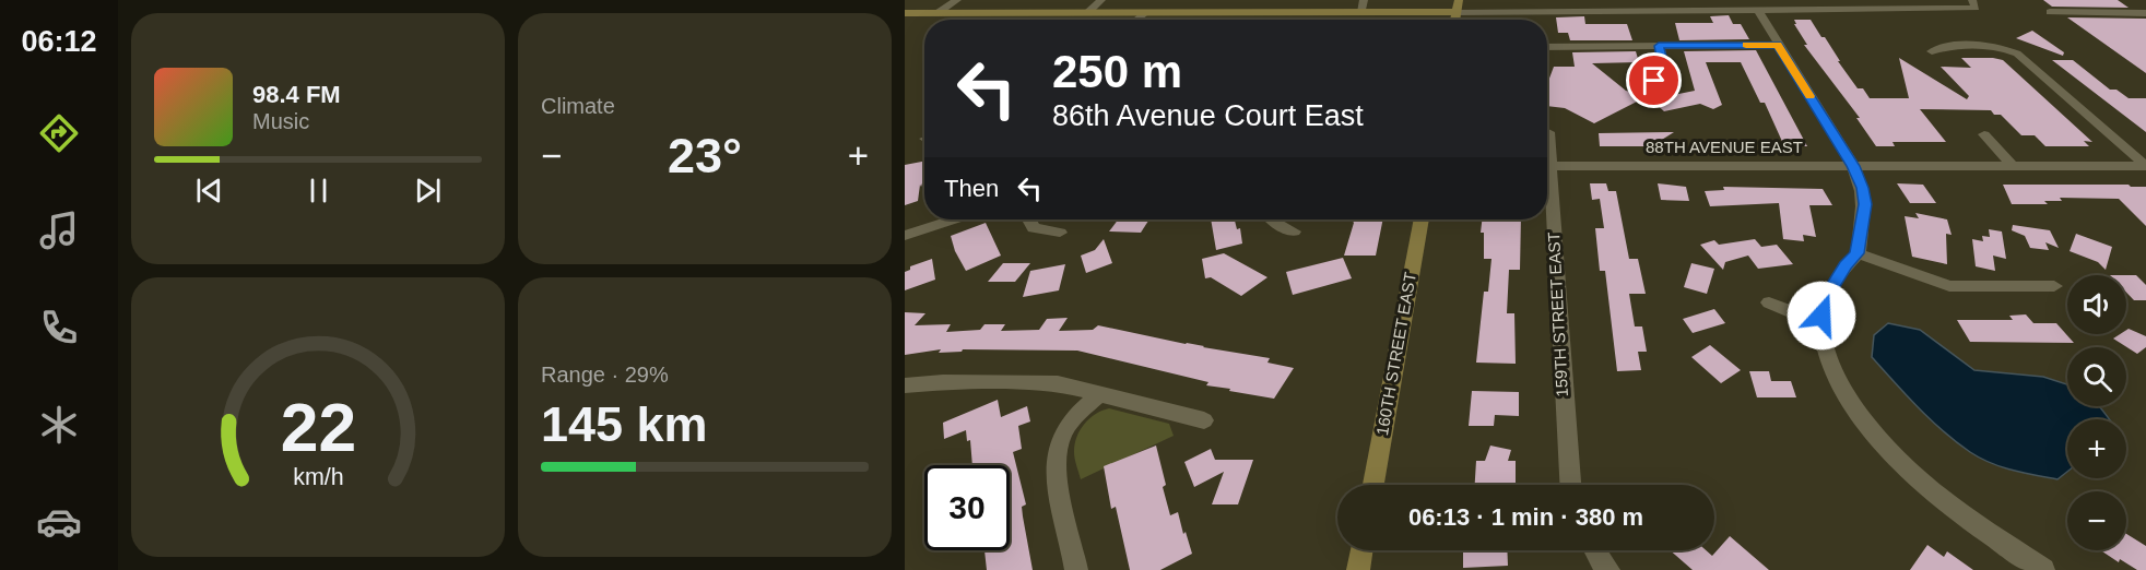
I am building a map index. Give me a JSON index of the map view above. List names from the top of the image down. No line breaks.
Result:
{"streets":{"street":["88TH AVENUE EAST","159TH STREET EAST","160TH STREET EAST"]},"page":{"tabs":"06:12","tile":["Climate",["Range · 29%","145 km"]],"turn":["250 m","86th Avenue Court East"],"song":["98.4 FM","Music"],"heat":["−","23°","+"],"then":"Then","map_buttons":["+","−"],"limit":"30","trip":"06:13 · 1 min · 380 m","gauge":["22","km/h"]}}
